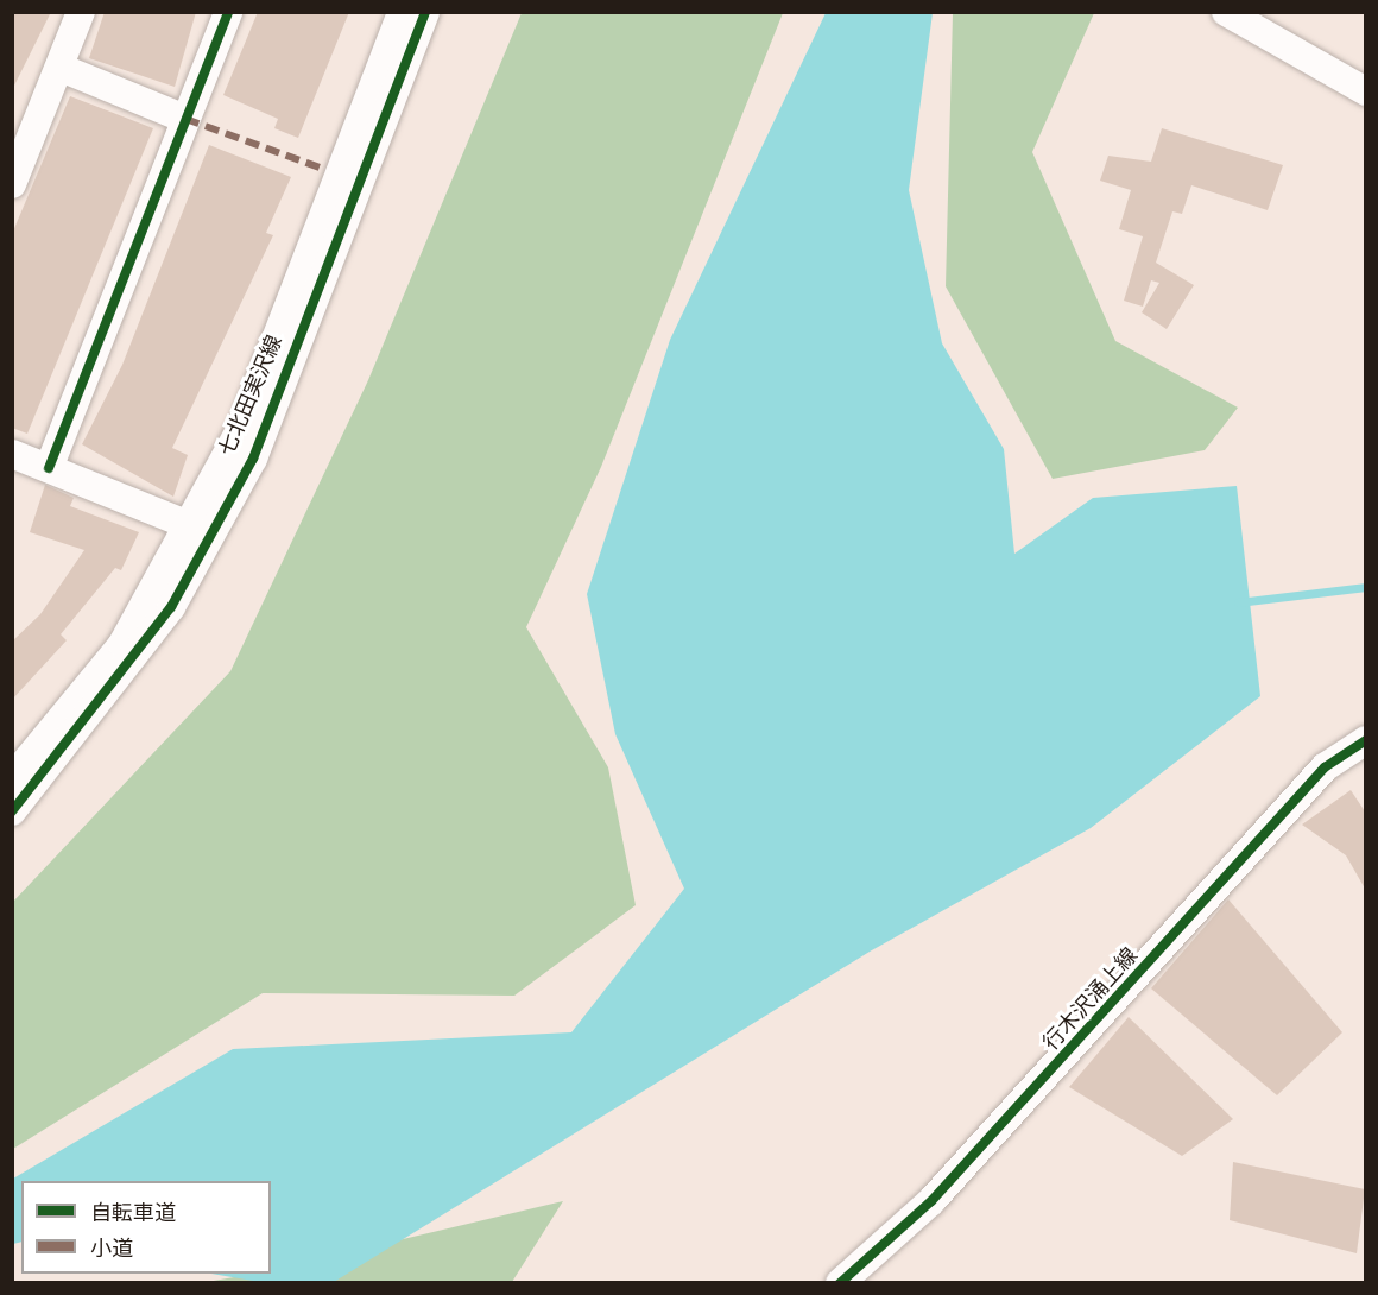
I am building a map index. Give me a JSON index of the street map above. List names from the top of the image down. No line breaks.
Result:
{"streets":{"street":["七北田実沢線","行木沢涌上線"]},"legend":["自転車道","小道"]}
